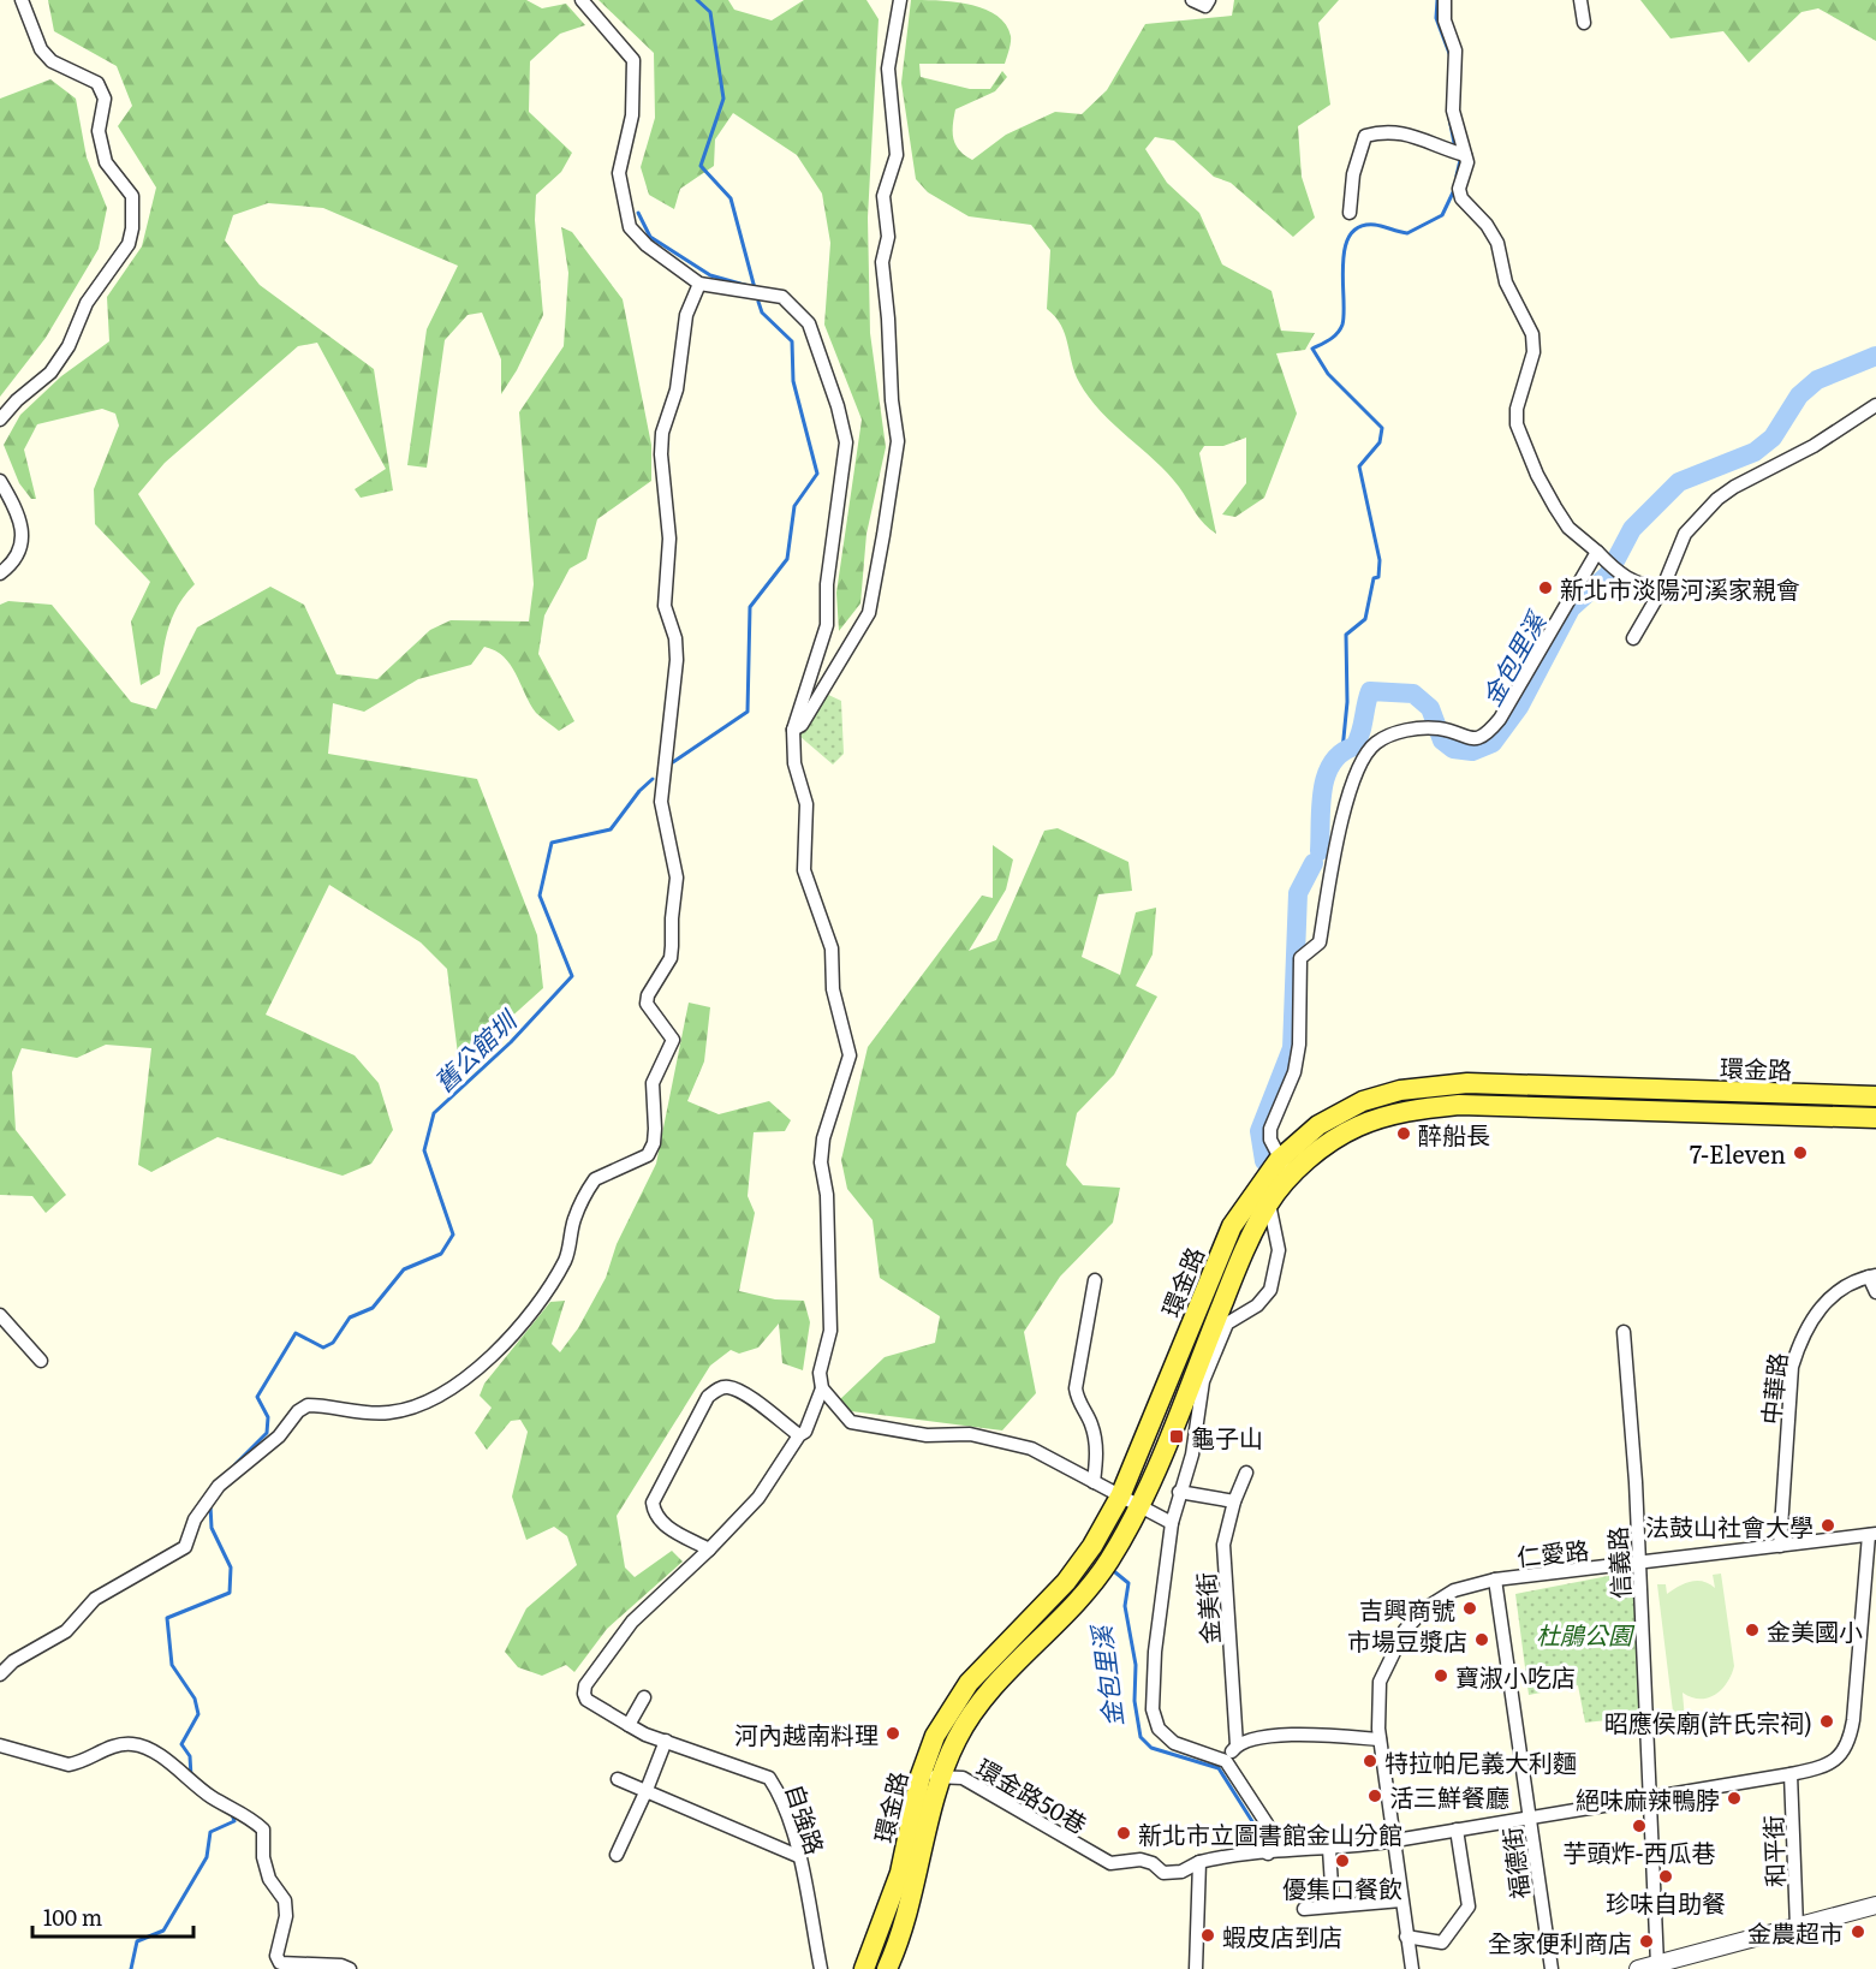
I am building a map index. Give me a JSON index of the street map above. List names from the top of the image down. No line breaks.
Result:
{"streets":{"main road":["環金路"],"street":["中華路","仁愛路","信義路","金美街","環金路50巷","自強路","和平街","福德街"]},"crossings":[["環金路","環金路50巷"],["中華路","仁愛路"],["仁愛路","信義路"],["仁愛路","環金路50巷"],["仁愛路","福德街"],["信義路","環金路50巷"],["環金路50巷","和平街"],["環金路50巷","福德街"]],"water":["金包里溪","舊公館圳"],"parks":["杜鵑公園"],"places":{"other":["新北市淡陽河溪家親會","醉船長","7-Eleven","法鼓山社會大學","吉興商號","金美國小","市場豆漿店","寶淑小吃店","昭應侯廟(許氏宗祠)","河內越南料理","特拉帕尼義大利麵","活三鮮餐廳","絕味麻辣鴨脖","芋頭炸-西瓜巷","新北市立圖書館金山分館","優集口餐飲","珍味自助餐","金農超市","蝦皮店到店","全家便利商店"],"transit":["龜子山"]},"scale_bar":"100 m"}
